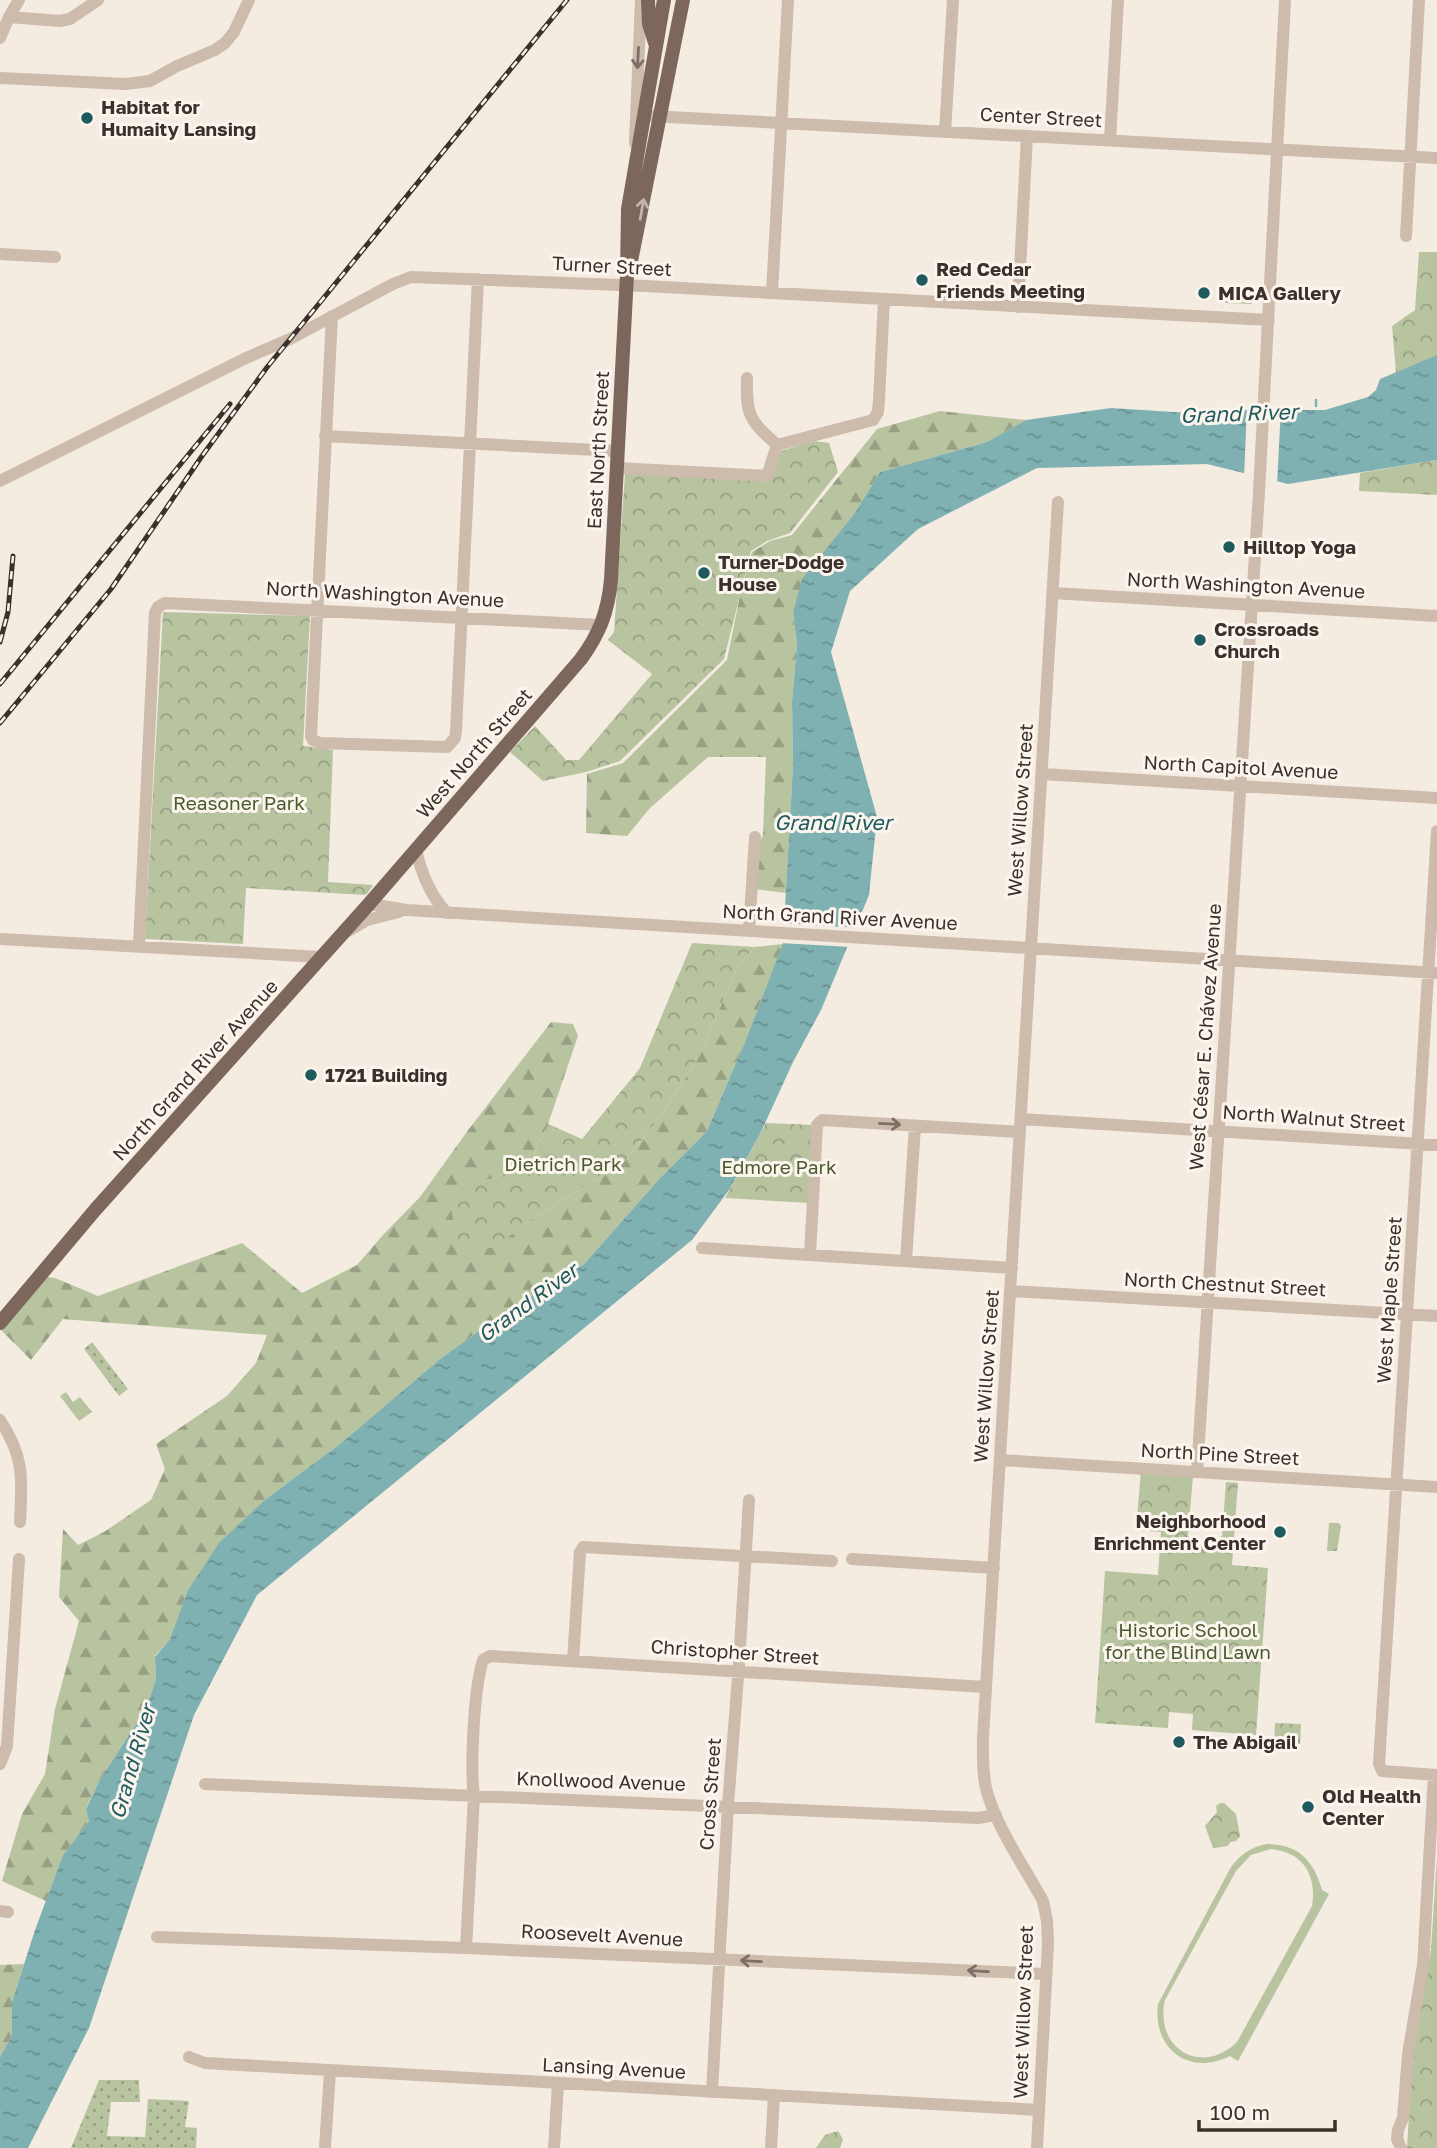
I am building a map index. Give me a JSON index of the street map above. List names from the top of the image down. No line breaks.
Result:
{"streets":{"main road":["East North Street","West North Street","North Grand River Avenue"],"street":["Center Street","Turner Street","North Washington Avenue","North Capitol Avenue","West Willow Street","West César E. Chávez Avenue","North Walnut Street","North Chestnut Street","West Maple Street","North Pine Street","Christopher Street","Knollwood Avenue","Cross Street","Roosevelt Avenue","Lansing Avenue"]},"crossings":[["Center Street","East North Street"],["Center Street","West César E. Chávez Avenue"],["Turner Street","East North Street"],["Turner Street","West César E. Chávez Avenue"],["East North Street","North Washington Avenue"],["East North Street","West North Street"],["North Washington Avenue","West North Street"],["North Washington Avenue","West Willow Street"],["North Washington Avenue","West César E. Chávez Avenue"],["West North Street","North Grand River Avenue"],["North Capitol Avenue","West Willow Street"],["North Capitol Avenue","West César E. Chávez Avenue"],["West Willow Street","North Grand River Avenue"],["West Willow Street","North Walnut Street"],["West Willow Street","North Chestnut Street"],["West Willow Street","North Pine Street"],["West Willow Street","Christopher Street"],["West Willow Street","Knollwood Avenue"],["West Willow Street","Roosevelt Avenue"],["West Willow Street","Lansing Avenue"],["North Grand River Avenue","West César E. Chávez Avenue"],["North Grand River Avenue","West Maple Street"],["West César E. Chávez Avenue","North Walnut Street"],["West César E. Chávez Avenue","North Chestnut Street"],["West César E. Chávez Avenue","North Pine Street"],["North Walnut Street","West Maple Street"],["North Chestnut Street","West Maple Street"],["West Maple Street","North Pine Street"],["Christopher Street","Knollwood Avenue"],["Christopher Street","Cross Street"],["Knollwood Avenue","Cross Street"],["Cross Street","Roosevelt Avenue"],["Cross Street","Lansing Avenue"]],"one_way":["Roosevelt Avenue"],"water":["Grand River"],"parks":["Reasoner Park","Dietrich Park","Edmore Park","Historic School for the Blind Lawn"],"places":["Habitat for Humaity Lansing","Red Cedar Friends Meeting","MICA Gallery","Hilltop Yoga","Turner-Dodge House","Crossroads Church","1721 Building","Neighborhood Enrichment Center","The Abigail","Old Health Center"],"scale_bar":"100 m"}
